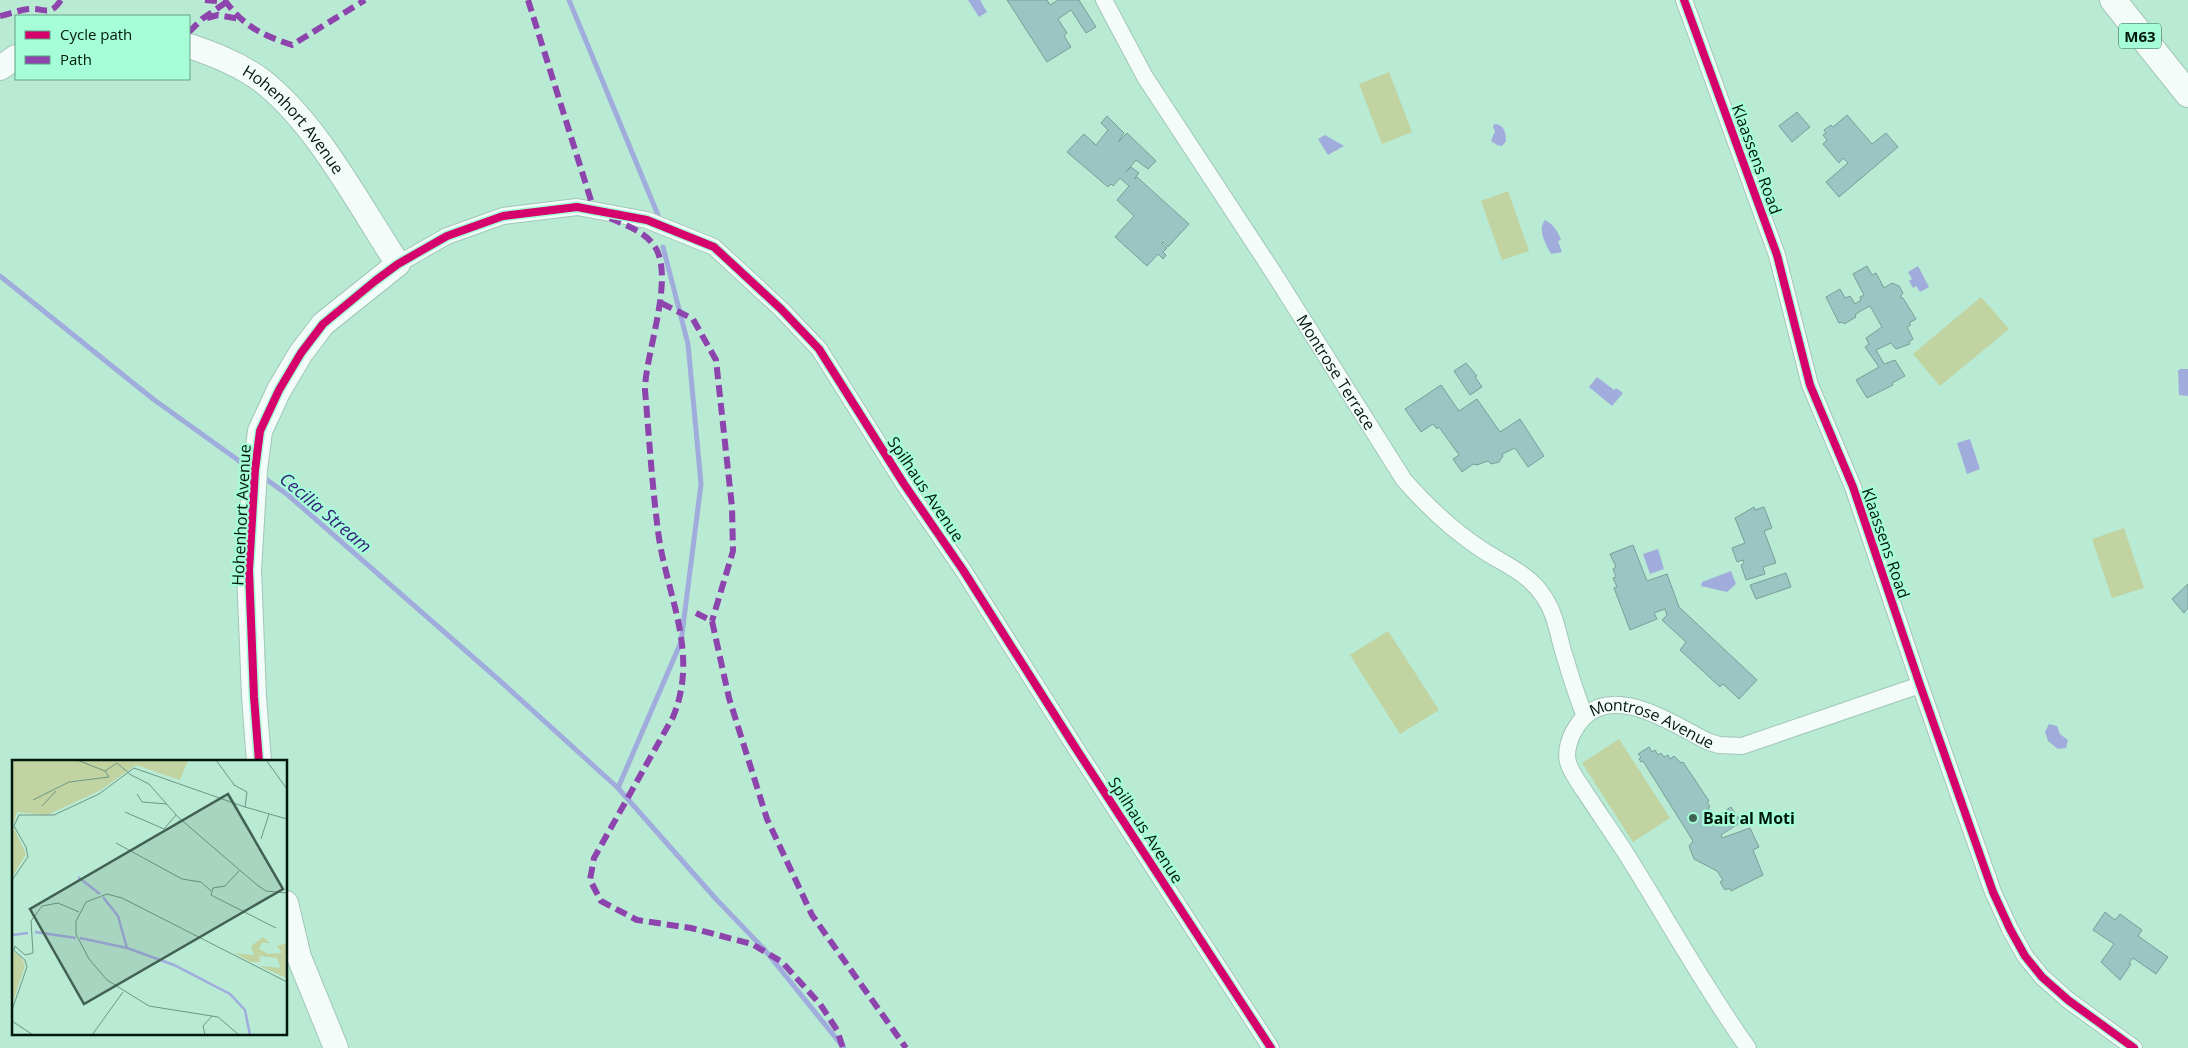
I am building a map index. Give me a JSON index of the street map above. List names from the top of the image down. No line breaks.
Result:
{"streets":{"main road":["M63"],"street":["Hohenhort Avenue","Klaassens Road","Montrose Terrace","Spilhaus Avenue","Montrose Avenue"]},"crossings":[["Hohenhort Avenue","Spilhaus Avenue"],["Klaassens Road","Montrose Avenue"],["Montrose Terrace","Montrose Avenue"]],"water":["Cecilia Stream"],"places":["Bait al Moti"],"legend":["Cycle path","Path"]}
